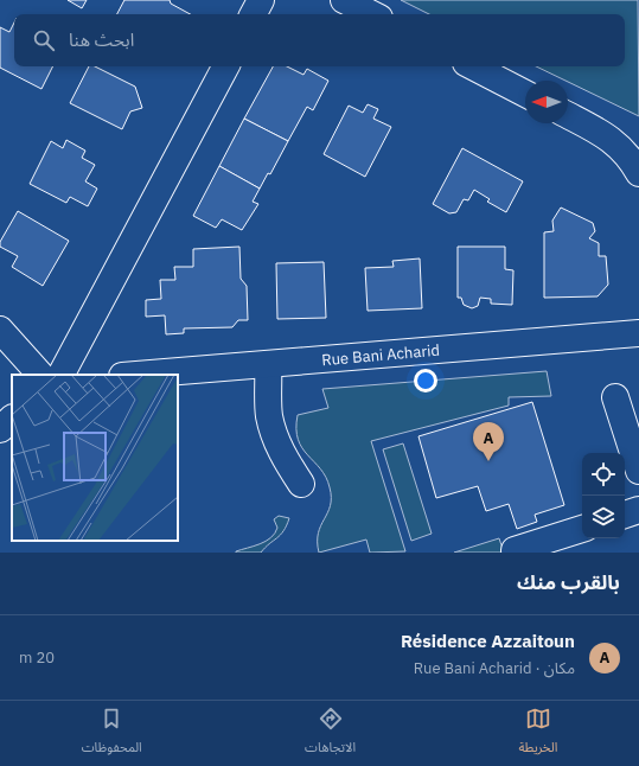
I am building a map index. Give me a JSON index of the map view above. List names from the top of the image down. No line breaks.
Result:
{"streets":{"street":["Rue Bani Acharid"]},"north":"left","page":{"search":"ابحث هنا","pins":"A","heading":"بالقرب منك","list":[{"mark":"A","name":"Résidence Azzaitoun","note":"مكان · Rue Bani Acharid","value":"20 m"}],"nav":["الخريطة","الاتجاهات","المحفوظات"]}}
